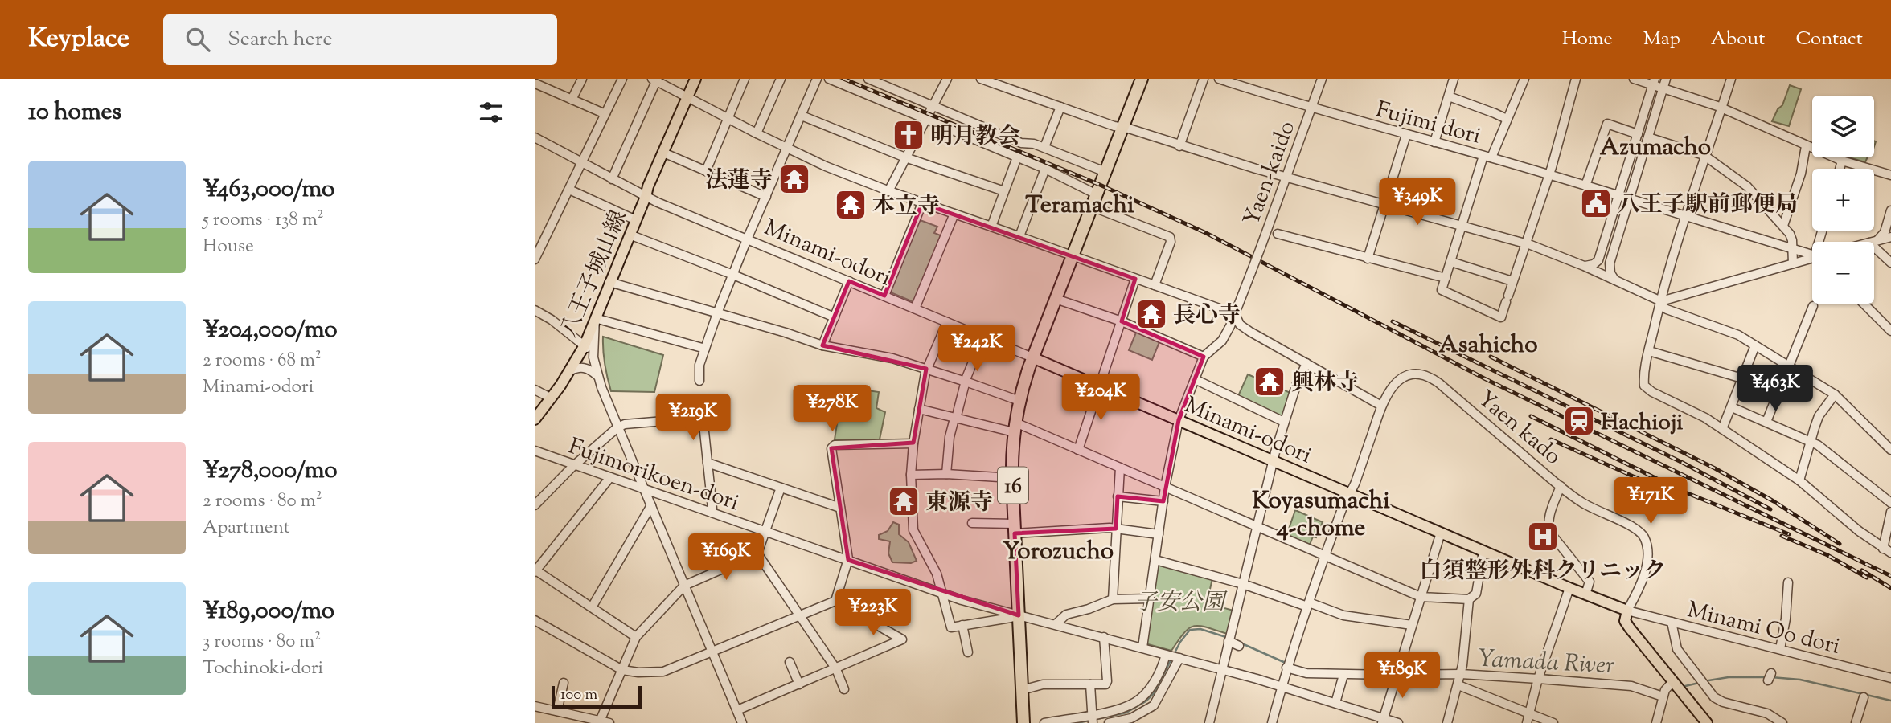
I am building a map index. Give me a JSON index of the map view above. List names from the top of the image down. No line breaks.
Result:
{"streets":{"highway":["16"],"main road":["Minami-odori","八王子城山線"],"street":["Fujimi dori","Yaen-kaido","Yaen kado","Fujimorikoen-dori","Minami Oo dori"]},"crossings":[["Fujimi dori","Yaen-kaido"],["Minami-odori","八王子城山線"],["Minami-odori","Yaen kado"],["Minami-odori","16"],["Fujimorikoen-dori","16"]],"districts":["Azumacho","Teramachi","Asahicho","Koyasumachi 4-chome","Yorozucho"],"water":["Yamada River"],"parks":["子安公園"],"places":{"church":["明月教会"],"temple":["法蓮寺","本立寺","長心寺","興林寺","東源寺"],"public building":["八王子駅前郵便局"],"station":["Hachioji"],"hospital":["白須整形外科クリニック"]},"scale_bar":"100 m","page":{"header":"Keyplace","search":"Search here","nav":["Home","Map","About","Contact"],"heading":"10 homes","map_buttons":["+","−"],"list":[{"name":"¥463,000/mo","note":"5 rooms · 138 m² · House"},{"name":"¥204,000/mo","note":"2 rooms · 68 m² · Minami-odori"},{"name":"¥278,000/mo","note":"2 rooms · 80 m² · Apartment"},{"name":"¥189,000/mo","note":"3 rooms · 80 m² · Tochinoki-dori"}],"price":["¥349K","¥242K","¥463K","¥204K","¥278K","¥219K","¥171K","¥169K","¥223K","¥189K"],"scale":"100 m"}}
